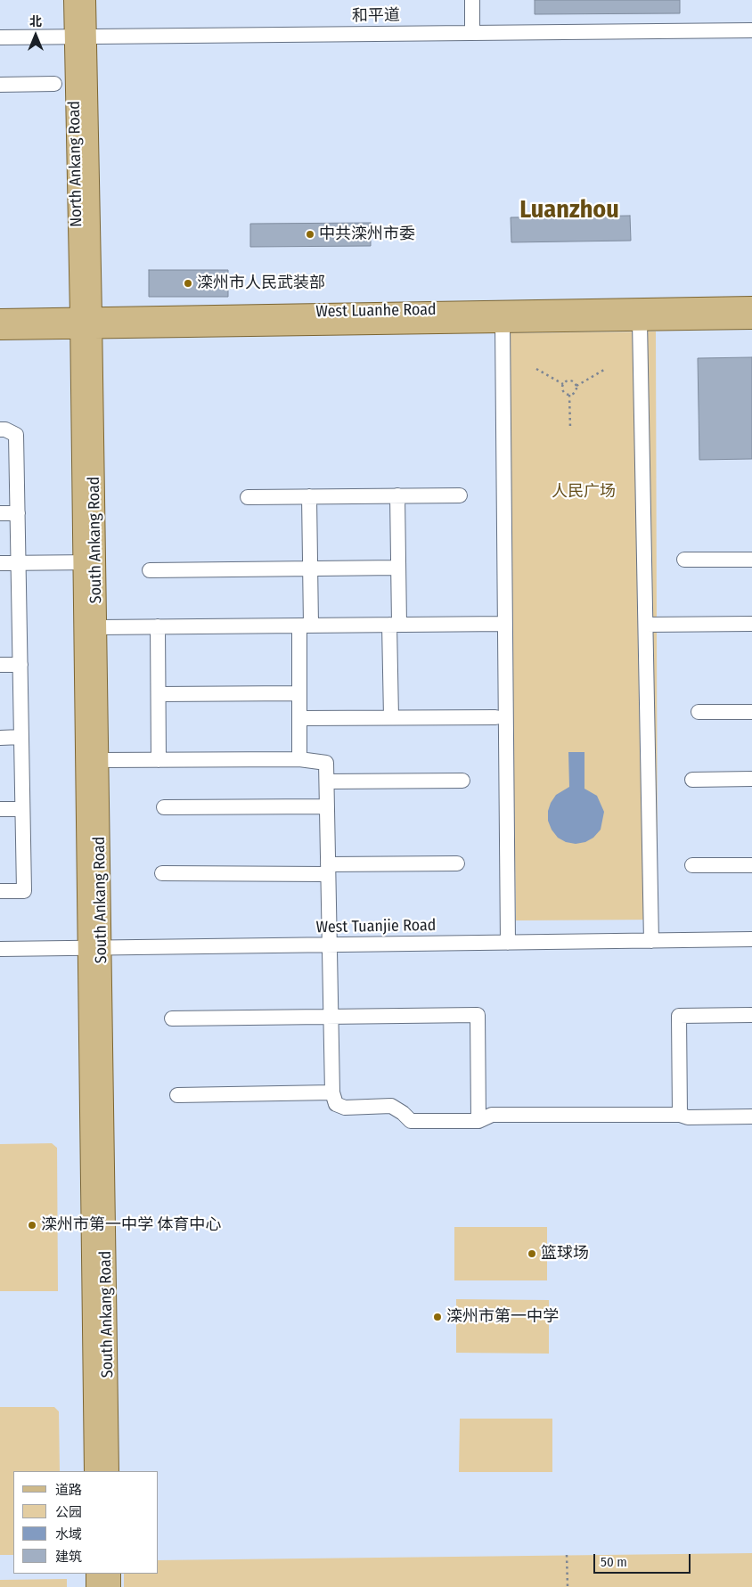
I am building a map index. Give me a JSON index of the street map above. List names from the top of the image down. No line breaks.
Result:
{"streets":{"main road":["North Ankang Road","West Luanhe Road","South Ankang Road"],"street":["和平道","West Tuanjie Road"]},"crossings":[["和平道","North Ankang Road"],["North Ankang Road","West Luanhe Road"],["North Ankang Road","South Ankang Road"],["West Luanhe Road","South Ankang Road"],["South Ankang Road","West Tuanjie Road"]],"districts":["Luanzhou"],"parks":["人民广场"],"places":["中共滦州市委","滦州市人民武装部","滦州市第一中学 体育中心","篮球场","滦州市第一中学"],"legend":["道路","公园","水域","建筑"],"scale_bar":"50 m","north":"top"}
